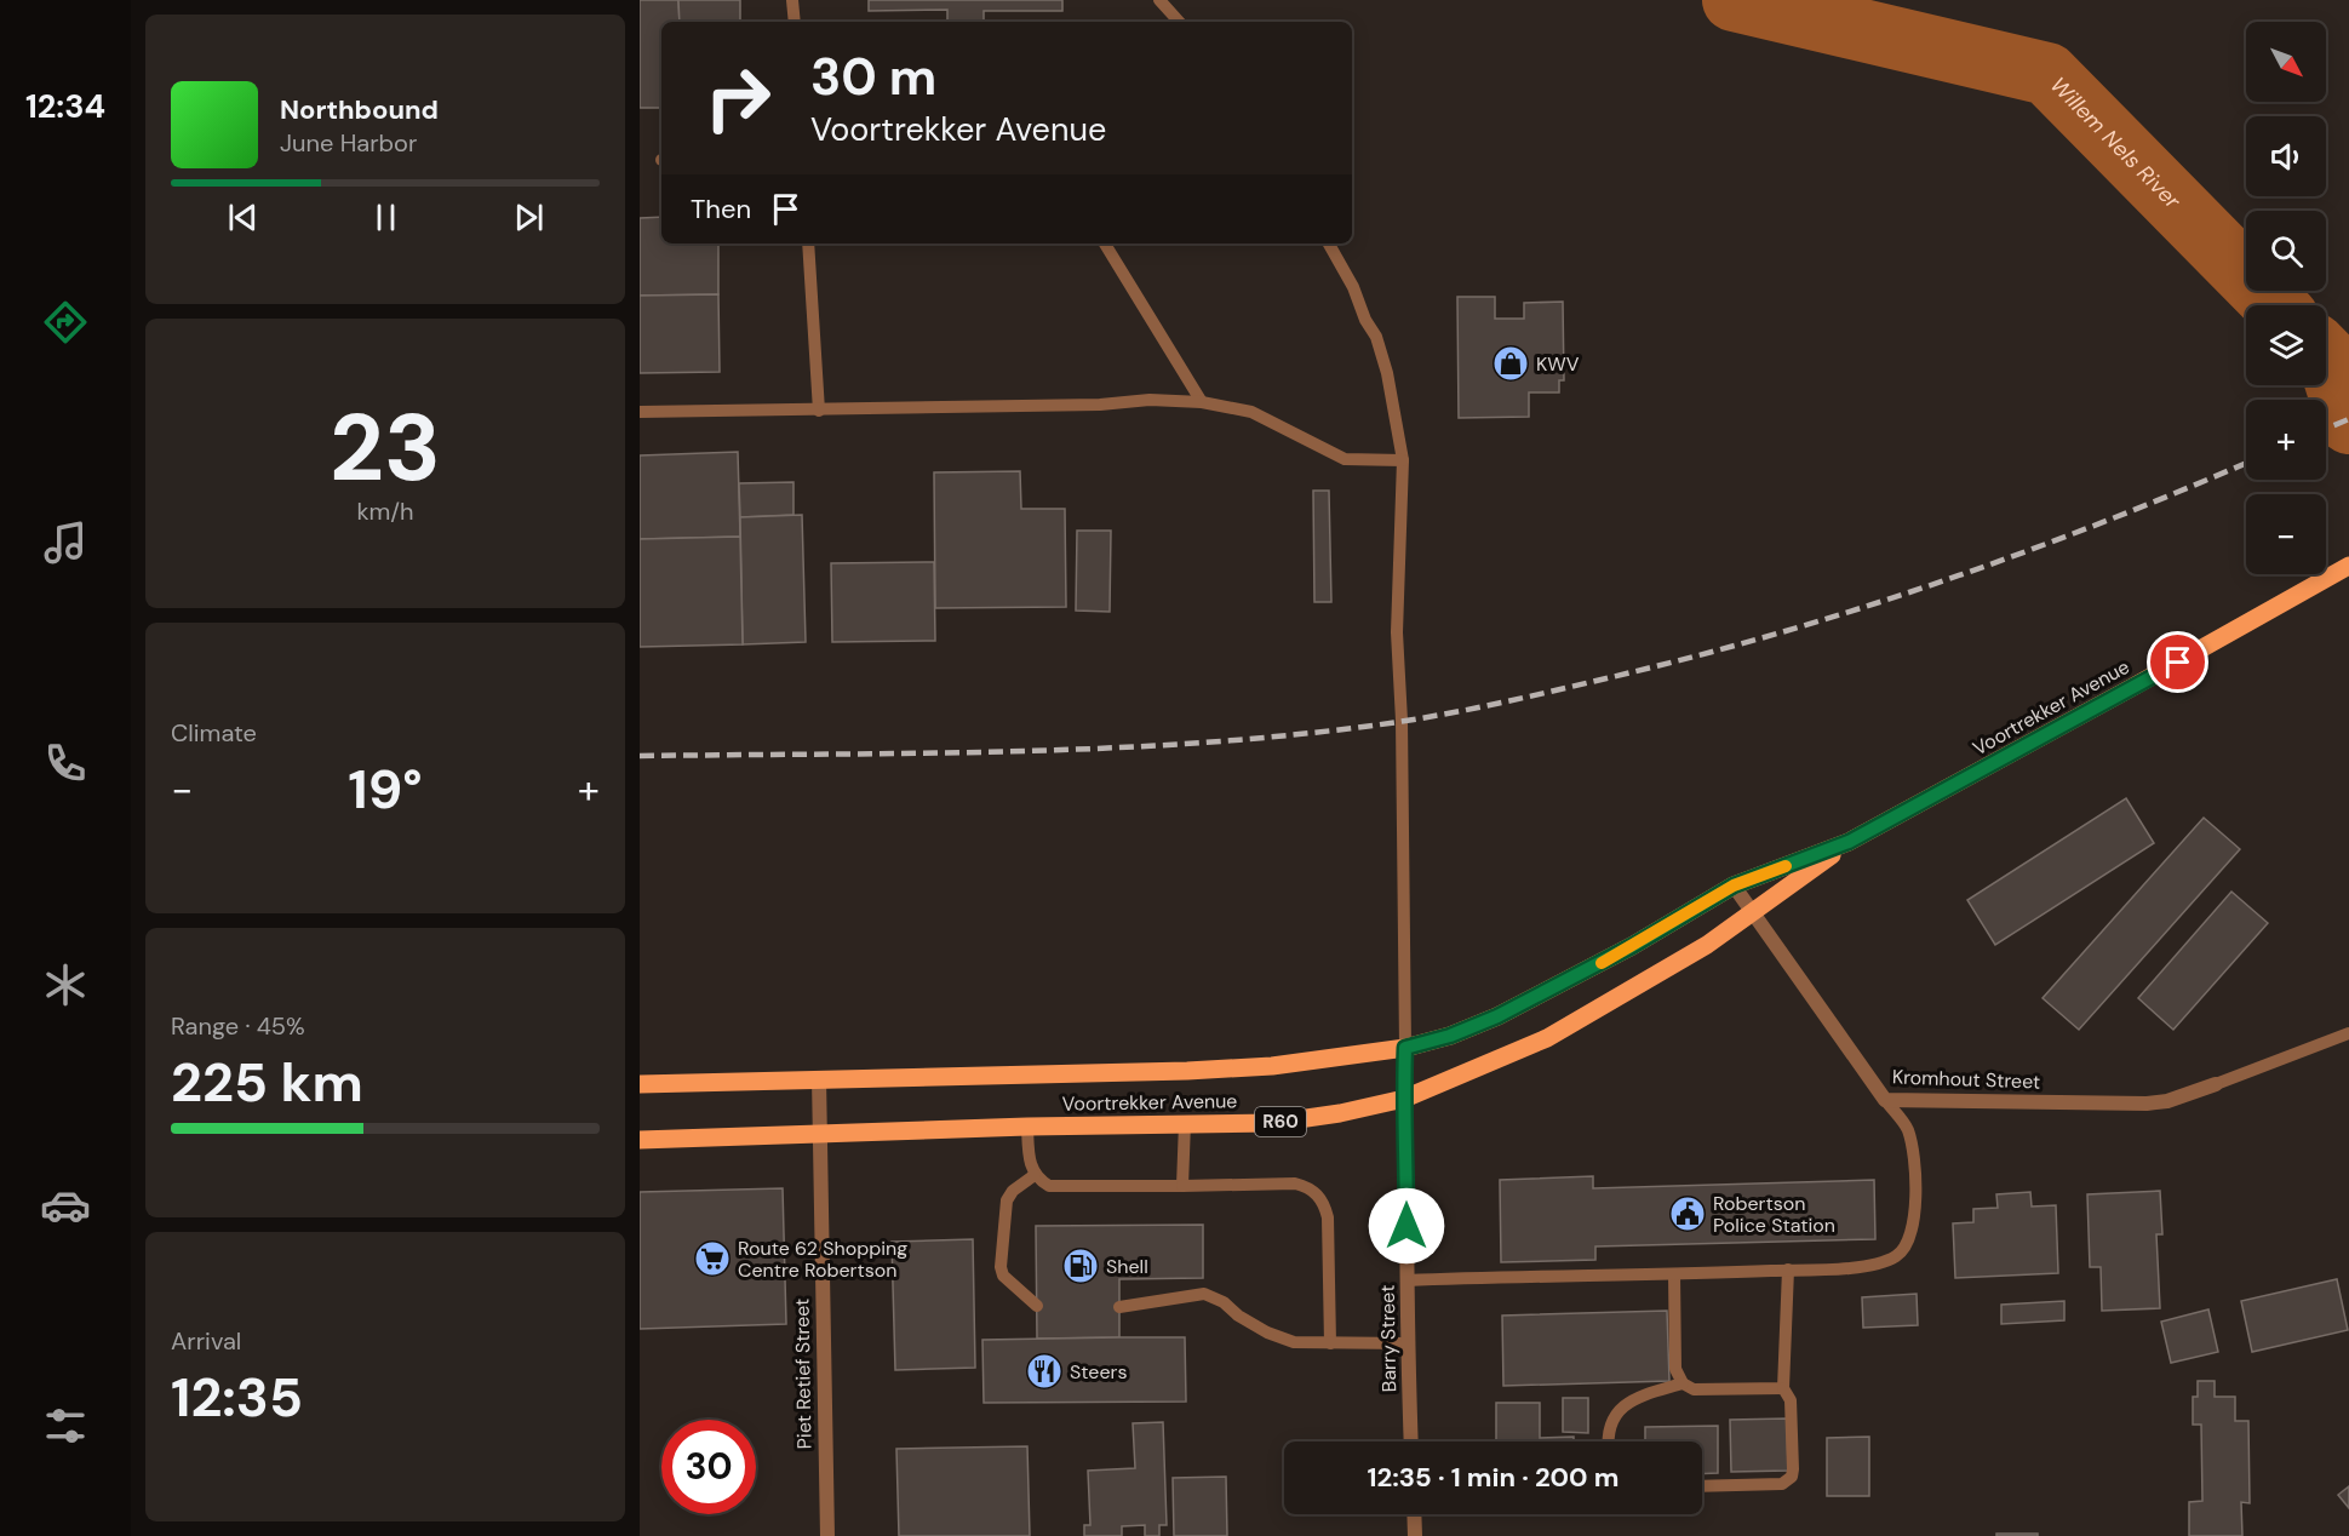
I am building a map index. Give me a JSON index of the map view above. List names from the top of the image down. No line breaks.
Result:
{"streets":{"main road":["Voortrekker Avenue","R60"],"street":["Kromhout Street","Barry Street","Piet Retief Street"]},"crossings":[["Voortrekker Avenue","Kromhout Street"],["Voortrekker Avenue","Barry Street"],["Voortrekker Avenue","Piet Retief Street"]],"water":["Willem Nels River"],"places":{"shop":["KWV"],"public building":["Robertson Police Station"],"supermarket":["Route 62 Shopping Centre Robertson"],"fuel station":["Shell"],"restaurant":["Steers"]},"north":"bottom right","page":{"tabs":"12:34","map_buttons":["+","−"],"turn":["30 m","Voortrekker Avenue"],"song":["Northbound","June Harbor"],"then":"Then","tile":[["23","km/h"],"Climate",["Range · 45%","225 km"],["Arrival","12:35"]],"heat":["−","19°","+"],"limit":"30","trip":"12:35 · 1 min · 200 m"}}
